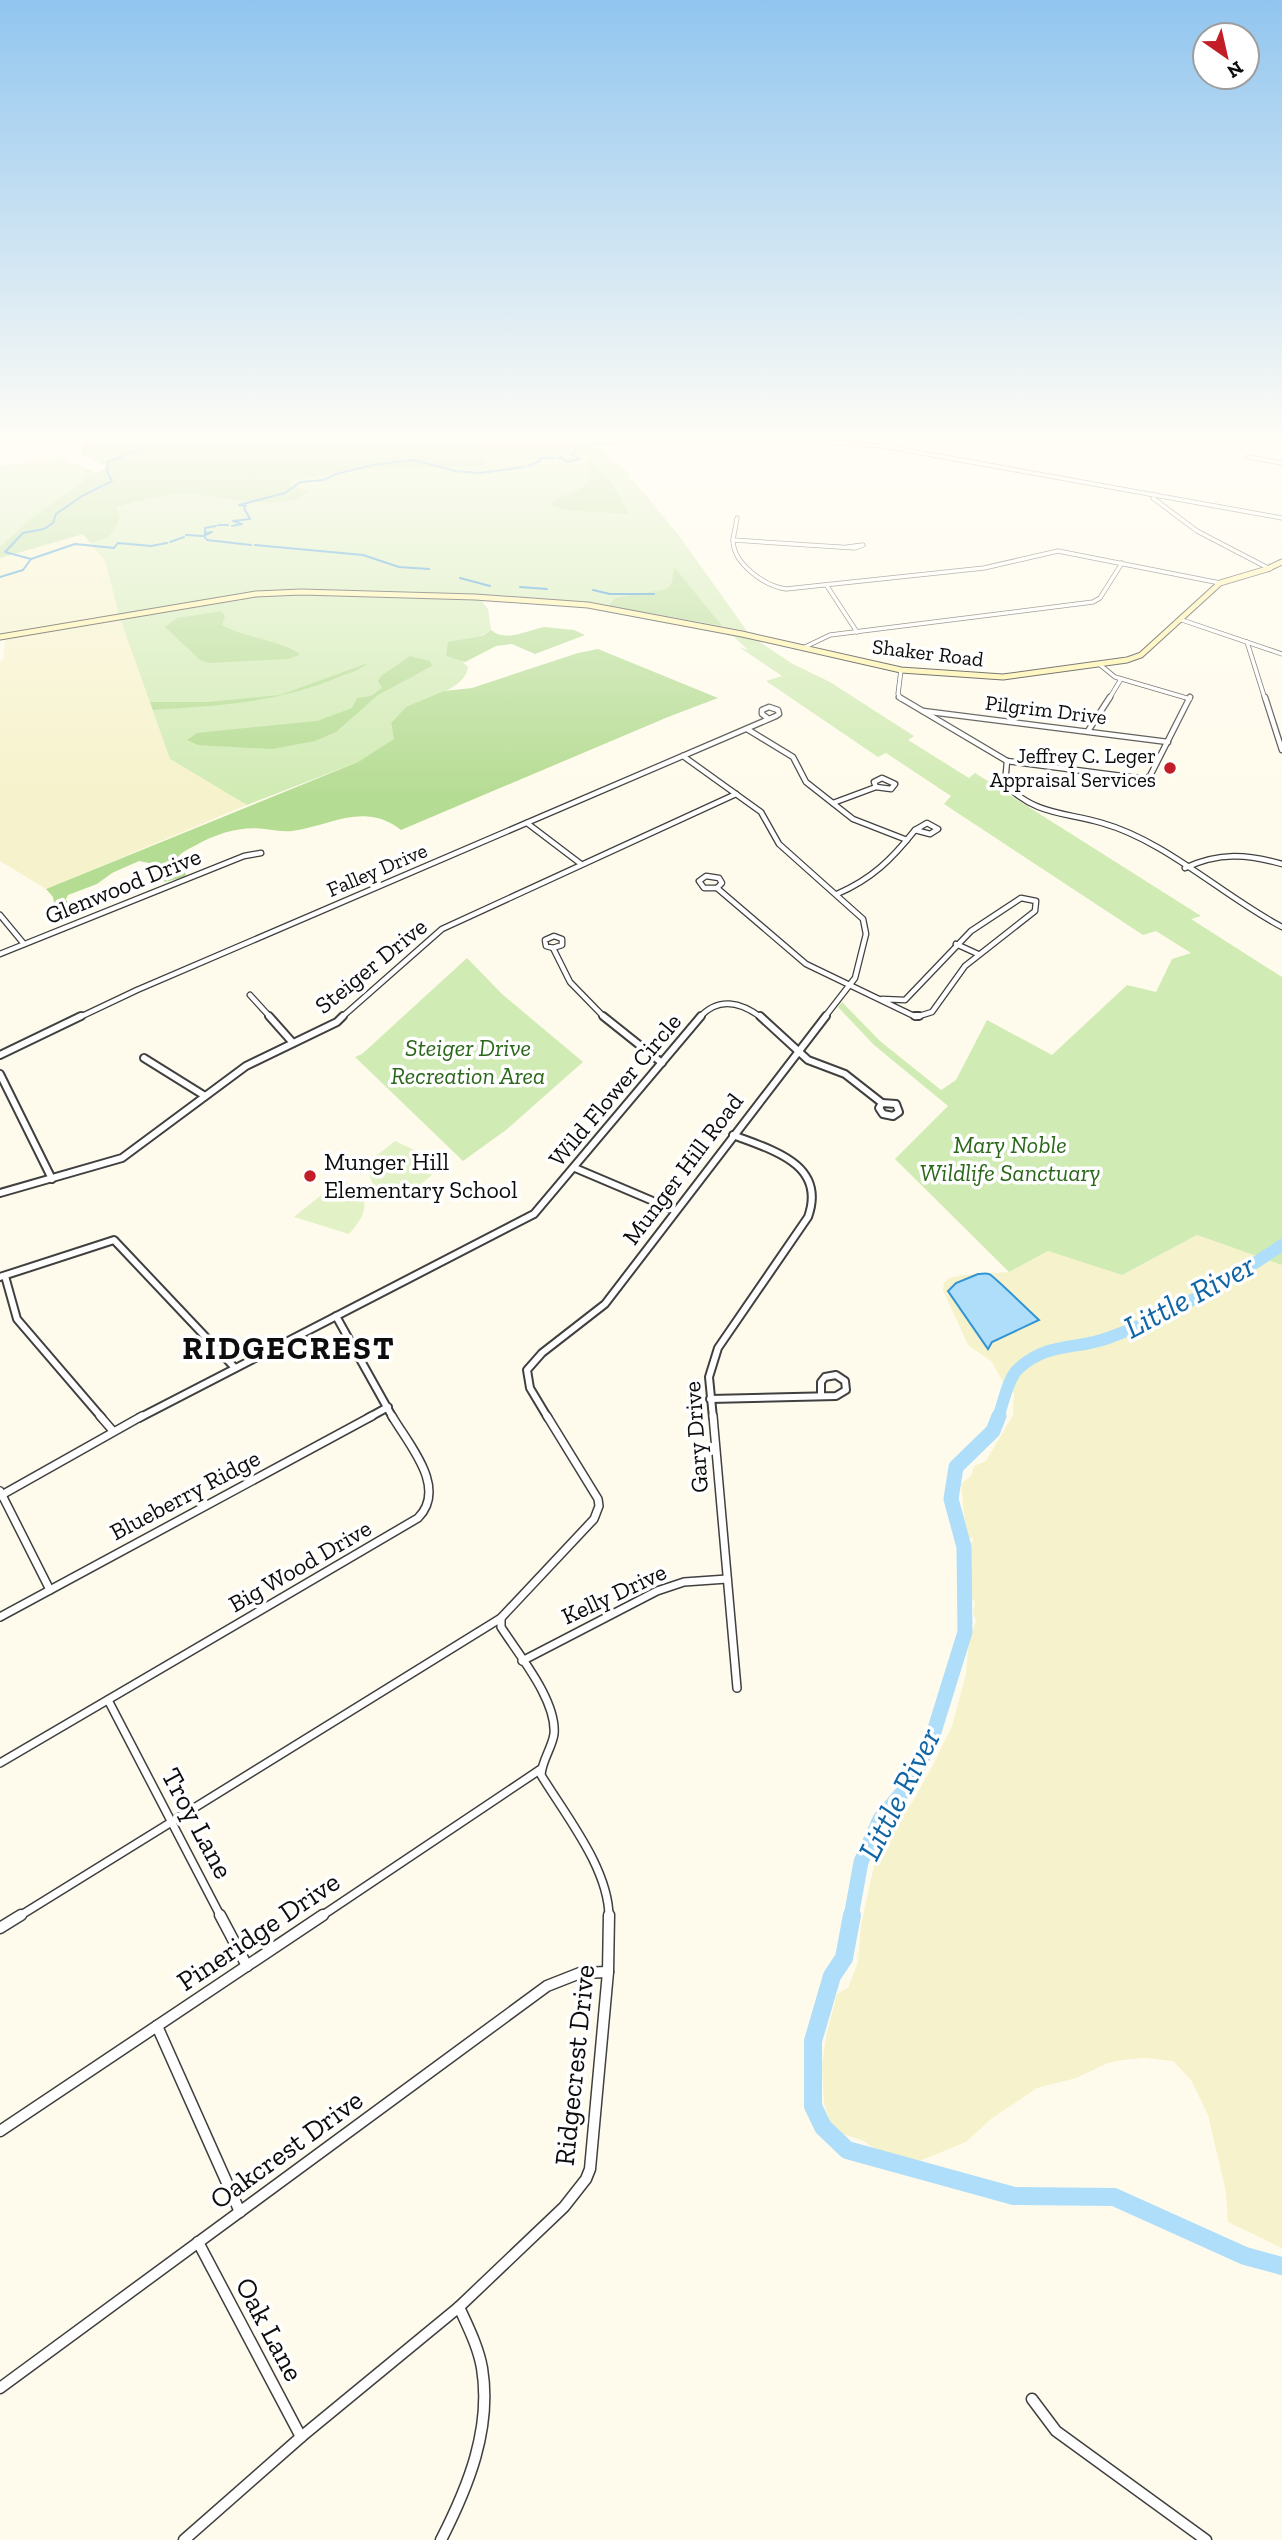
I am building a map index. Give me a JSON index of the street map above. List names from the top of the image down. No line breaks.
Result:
{"streets":{"street":["Shaker Road","Pilgrim Drive","Falley Drive","Glenwood Drive","Steiger Drive","Wild Flower Circle","Munger Hill Road","Gary Drive","Blueberry Ridge","Big Wood Drive","Kelly Drive","Troy Lane","Pineridge Drive","Ridgecrest Drive","Oakcrest Drive","Oak Lane"]},"crossings":[["Falley Drive","Munger Hill Road"],["Steiger Drive","Munger Hill Road"],["Wild Flower Circle","Munger Hill Road"],["Wild Flower Circle","Big Wood Drive"],["Munger Hill Road","Gary Drive"],["Gary Drive","Kelly Drive"],["Blueberry Ridge","Big Wood Drive"],["Big Wood Drive","Troy Lane"],["Troy Lane","Pineridge Drive"],["Pineridge Drive","Ridgecrest Drive"],["Ridgecrest Drive","Oakcrest Drive"],["Ridgecrest Drive","Oak Lane"],["Oakcrest Drive","Oak Lane"]],"districts":["RIDGECREST"],"water":["Little River"],"parks":["Steiger Drive Recreation Area","Mary Noble Wildlife Sanctuary"],"places":["Jeffrey C. Leger Appraisal Services","Munger Hill Elementary School"],"north":"bottom right"}
